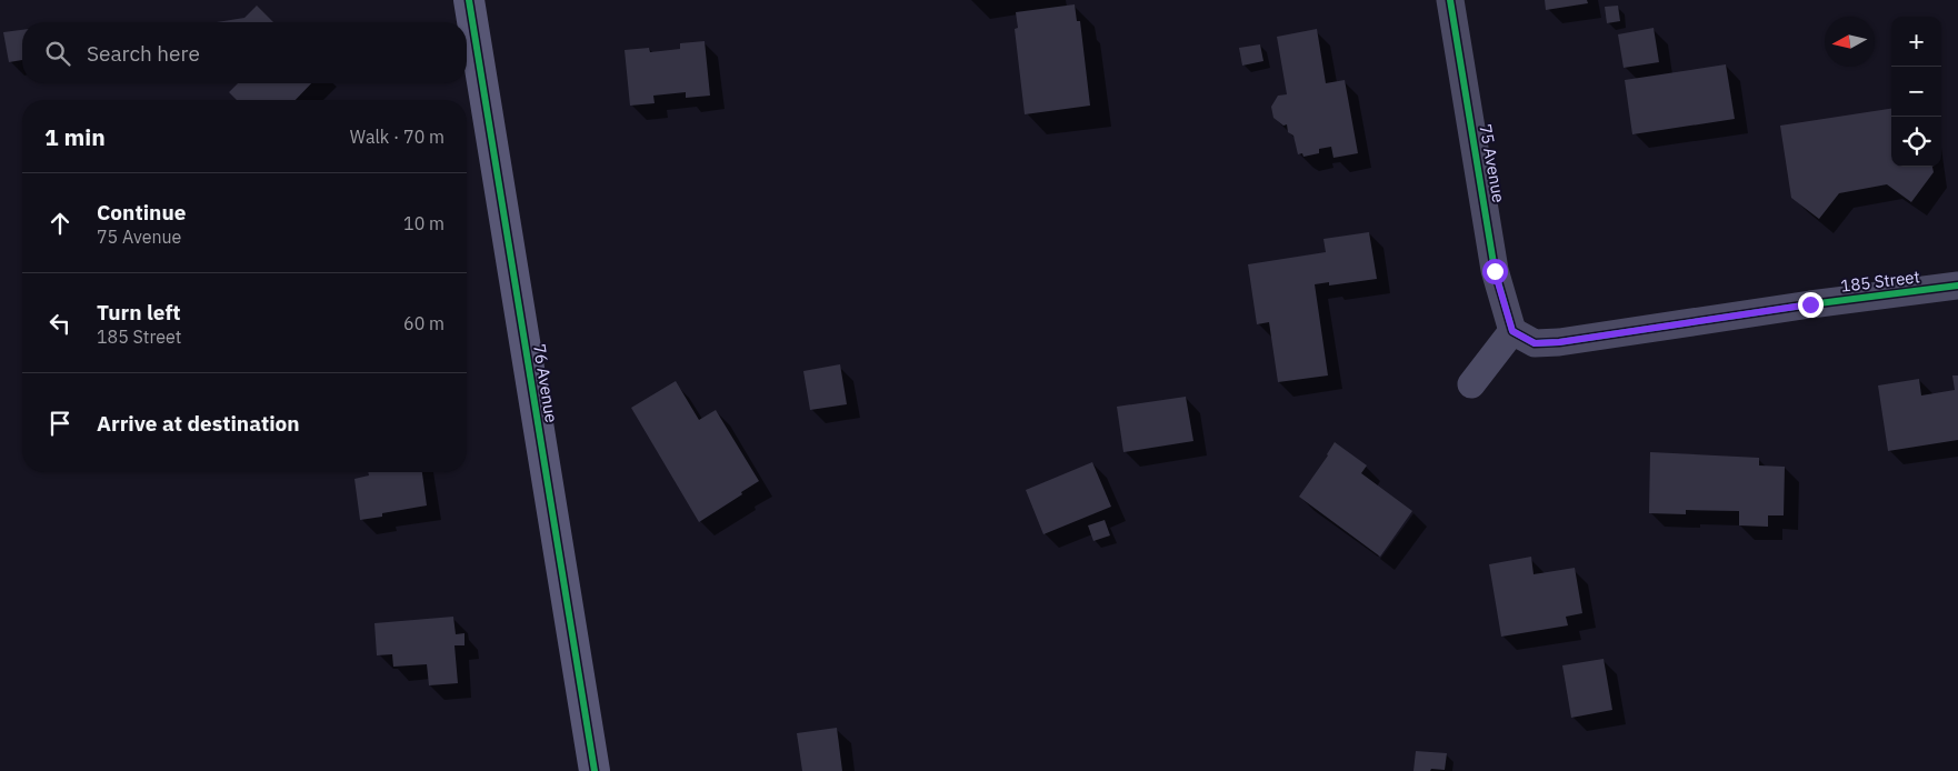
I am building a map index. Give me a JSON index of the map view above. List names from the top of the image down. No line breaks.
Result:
{"streets":{"street":["75 Avenue","185 Street","76 Avenue"]},"crossings":[["75 Avenue","185 Street"]],"north":"left","page":{"map_buttons":["+","−"],"search":"Search here","heading":["1 min","Walk · 70 m"],"list":[["Continue","75 Avenue","10 m"],["Turn left","185 Street","60 m"],"Arrive at destination"]}}
